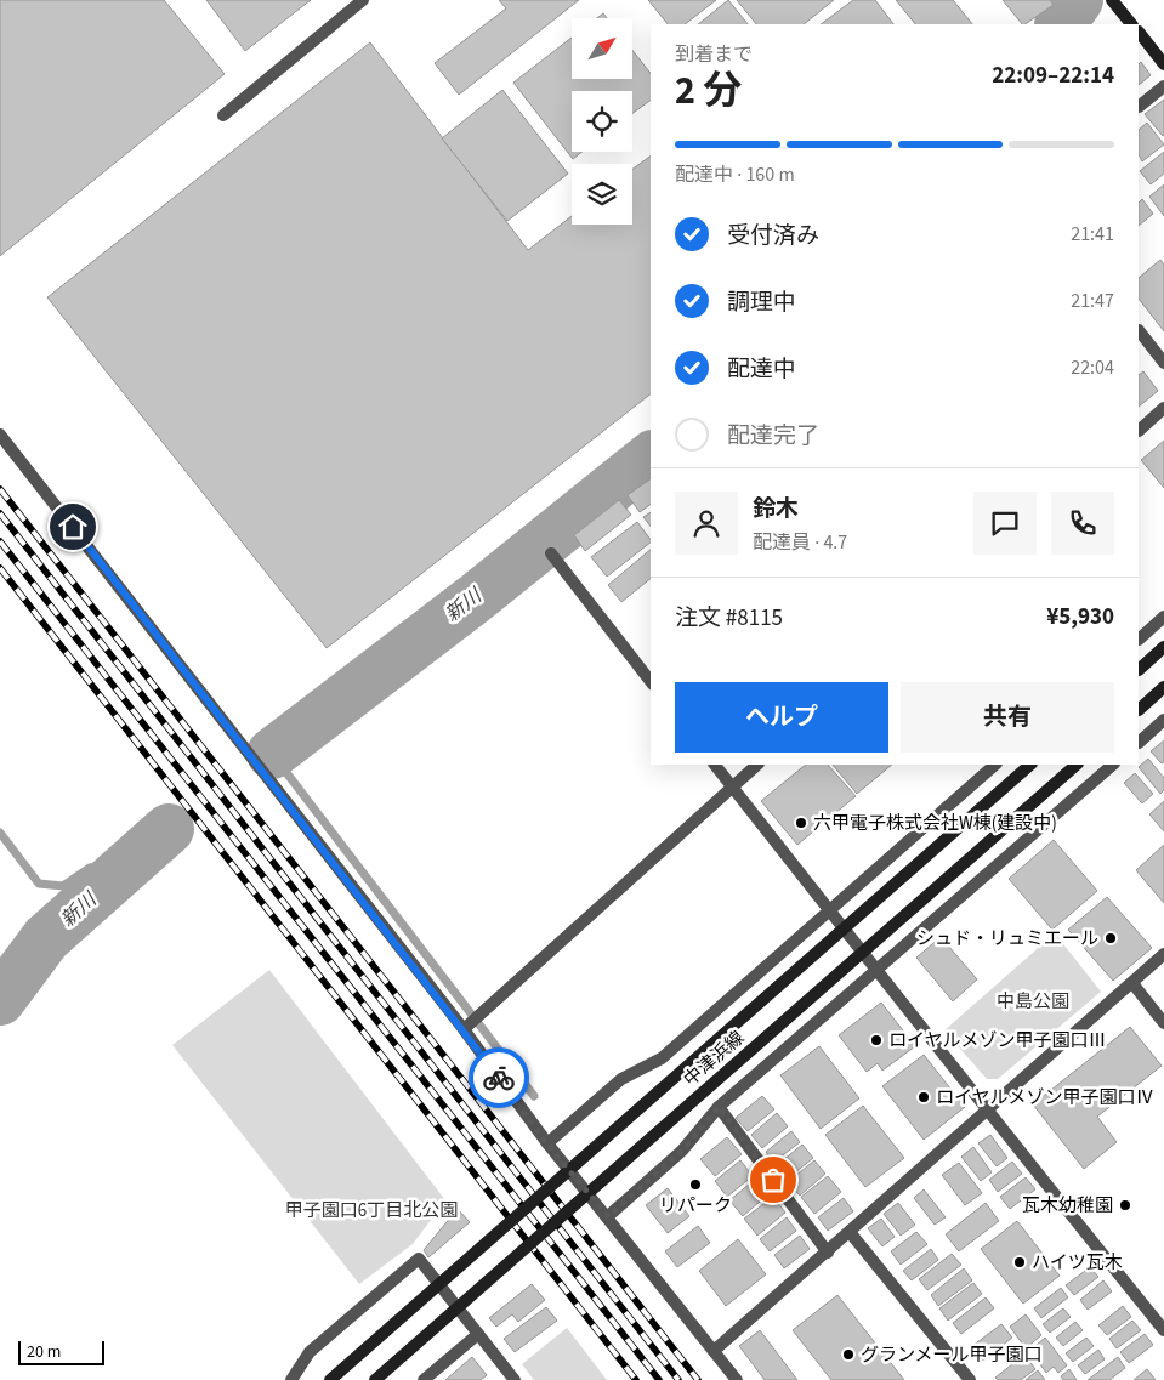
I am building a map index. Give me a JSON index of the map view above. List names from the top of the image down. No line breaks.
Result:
{"streets":{"street":["中津浜線"]},"water":["新川"],"parks":["中島公園","甲子園口6丁目北公園"],"places":["六甲電子株式会社W棟(建設中)","シュド・リュミエール","ロイヤルメゾン甲子園口Ⅲ","ロイヤルメゾン甲子園口Ⅳ","リパーク","瓦木幼稚園","ハイツ瓦木","グランメール甲子園口"],"scale_bar":"20 m","north":"top right","page":{"heading":["2 分","到着まで","22:09–22:14"],"panel":["鈴木","配達員 · 4.7","注文 #8115","¥5,930"],"bar":"配達中 · 160 m","list":[["受付済み","21:41"],["調理中","21:47"],["配達中","22:04"],"配達完了"],"buttons":["ヘルプ","共有"],"scale":"20 m"}}
